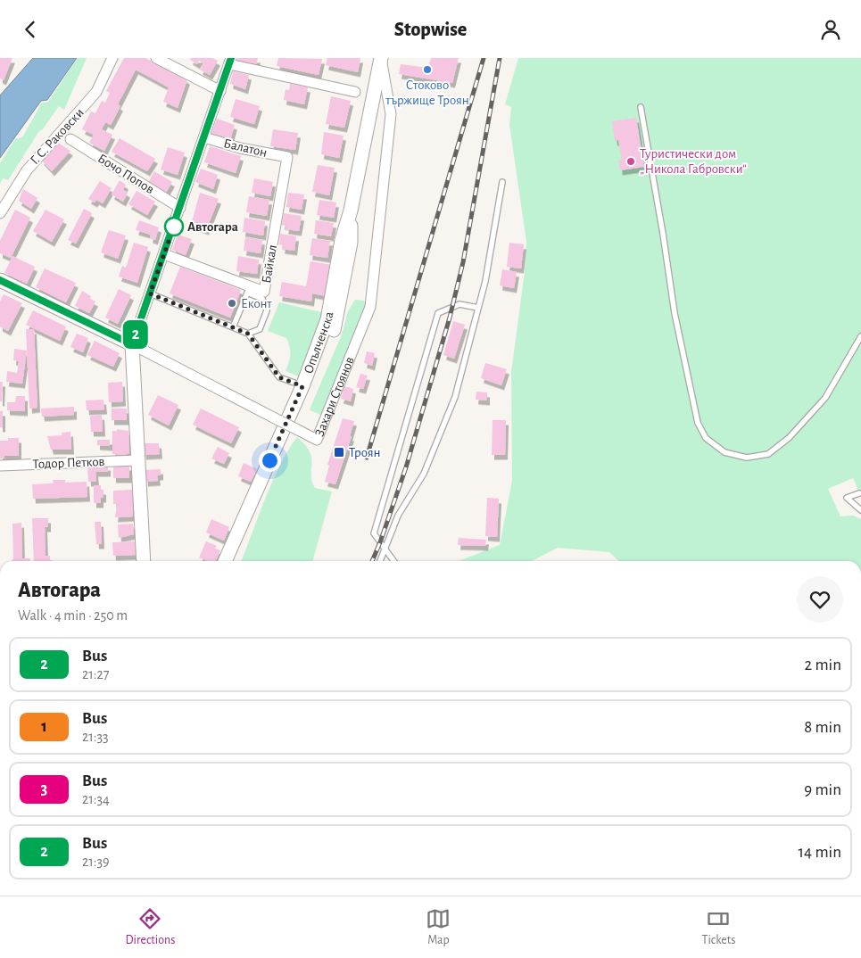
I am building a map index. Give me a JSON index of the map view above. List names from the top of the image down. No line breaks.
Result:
{"streets":{"street":["Г. С. Раковски","Балатон","Бочо Попов","Байкал","Опълченска","Захари Стоянов","Тодор Петков"]},"crossings":[["Балатон","Байкал"],["Опълченска","Захари Стоянов"]],"places":{"other":["Стоково тържище Троян","Туристически дом „Никола Габровски“","Автогара","Еконт"],"transit":["Троян"]},"lines":["bus line 2"],"page":{"header":"Stopwise","on_map":"2","heading":["Автогара","Walk · 4 min · 250 m"],"list":[{"mark":"2","name":"Bus","note":"21:27","value":"2 min"},{"mark":"1","name":"Bus","note":"21:33","value":"8 min"},{"mark":"3","name":"Bus","note":"21:34","value":"9 min"},{"mark":"2","name":"Bus","note":"21:39","value":"14 min"}],"tabs":["Directions","Map","Tickets"]}}
